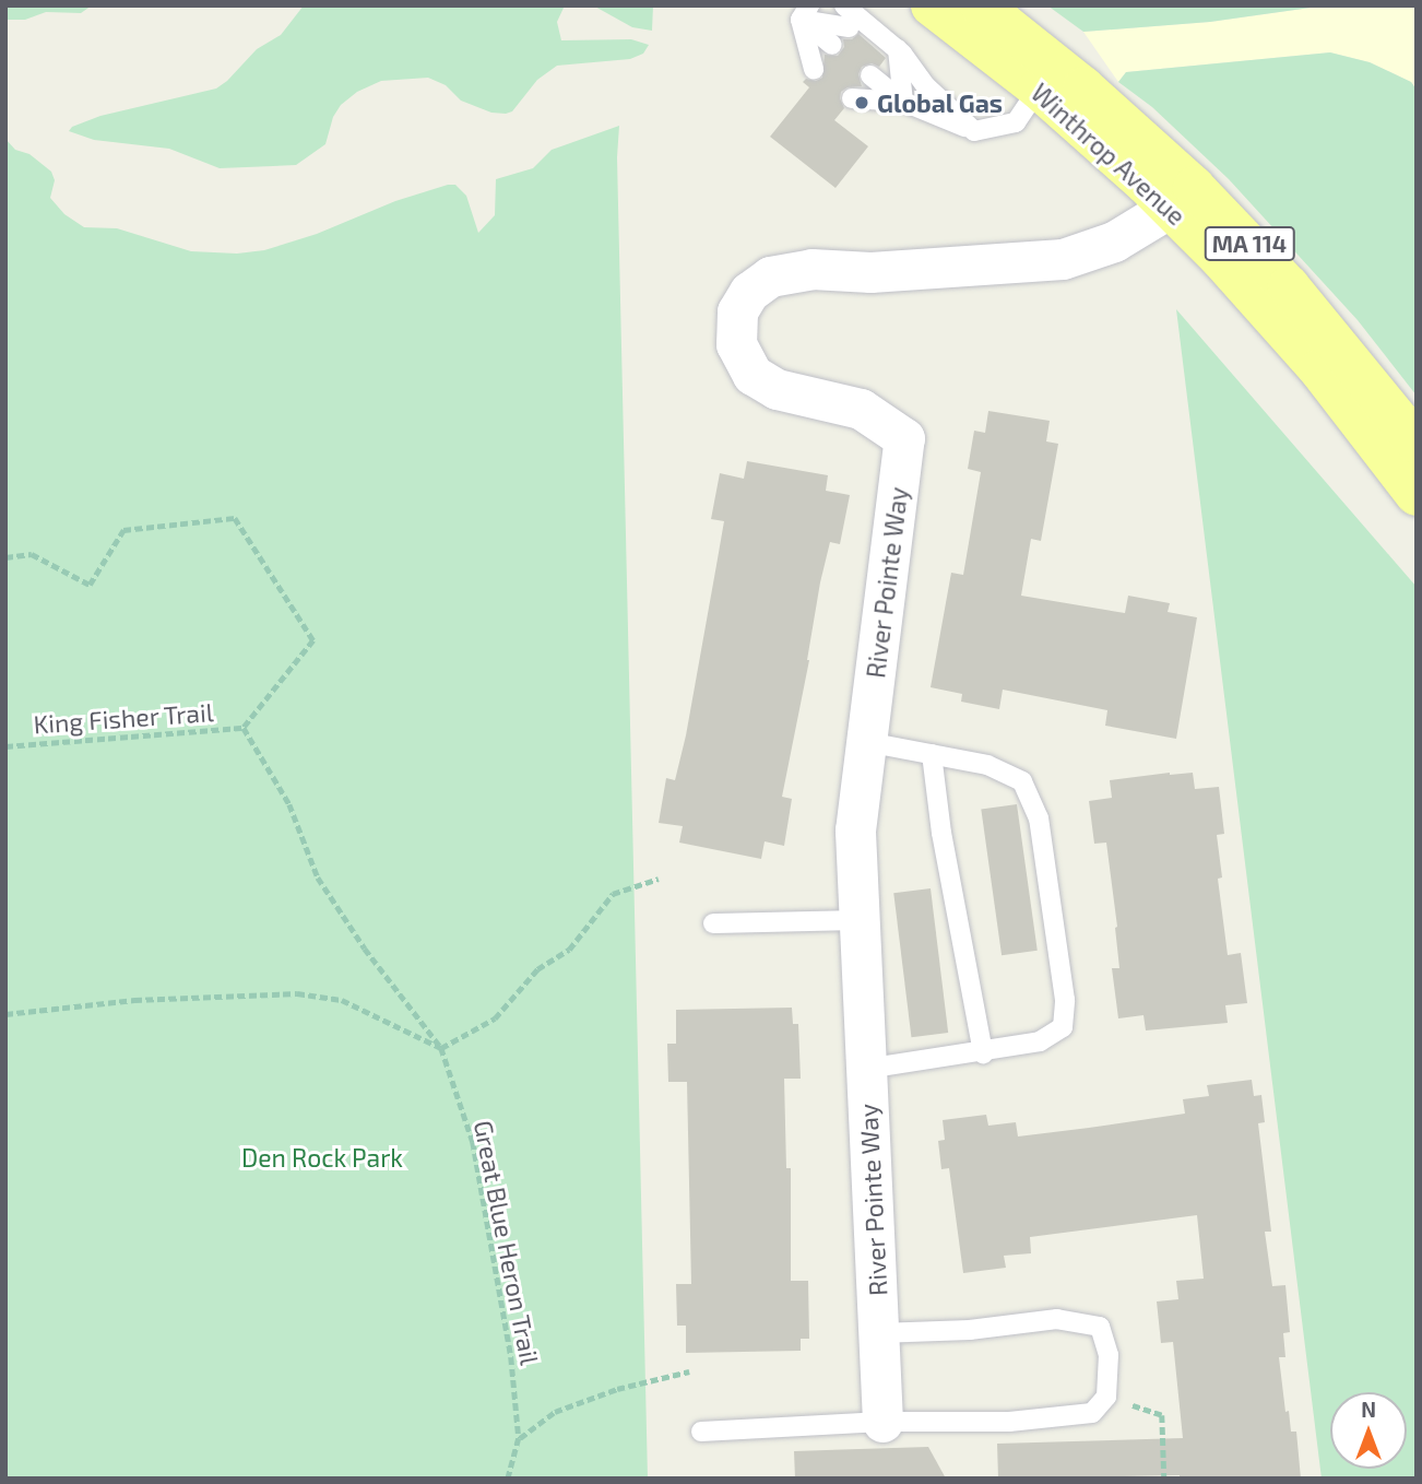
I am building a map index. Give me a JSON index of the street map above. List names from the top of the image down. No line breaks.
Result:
{"streets":{"highway":["Winthrop Avenue","MA 114"],"street":["River Pointe Way"],"path":["King Fisher Trail","Great Blue Heron Trail"]},"crossings":[["Winthrop Avenue","River Pointe Way"],["King Fisher Trail","Great Blue Heron Trail"]],"parks":["Den Rock Park"],"places":["Global Gas"],"north":"top"}
